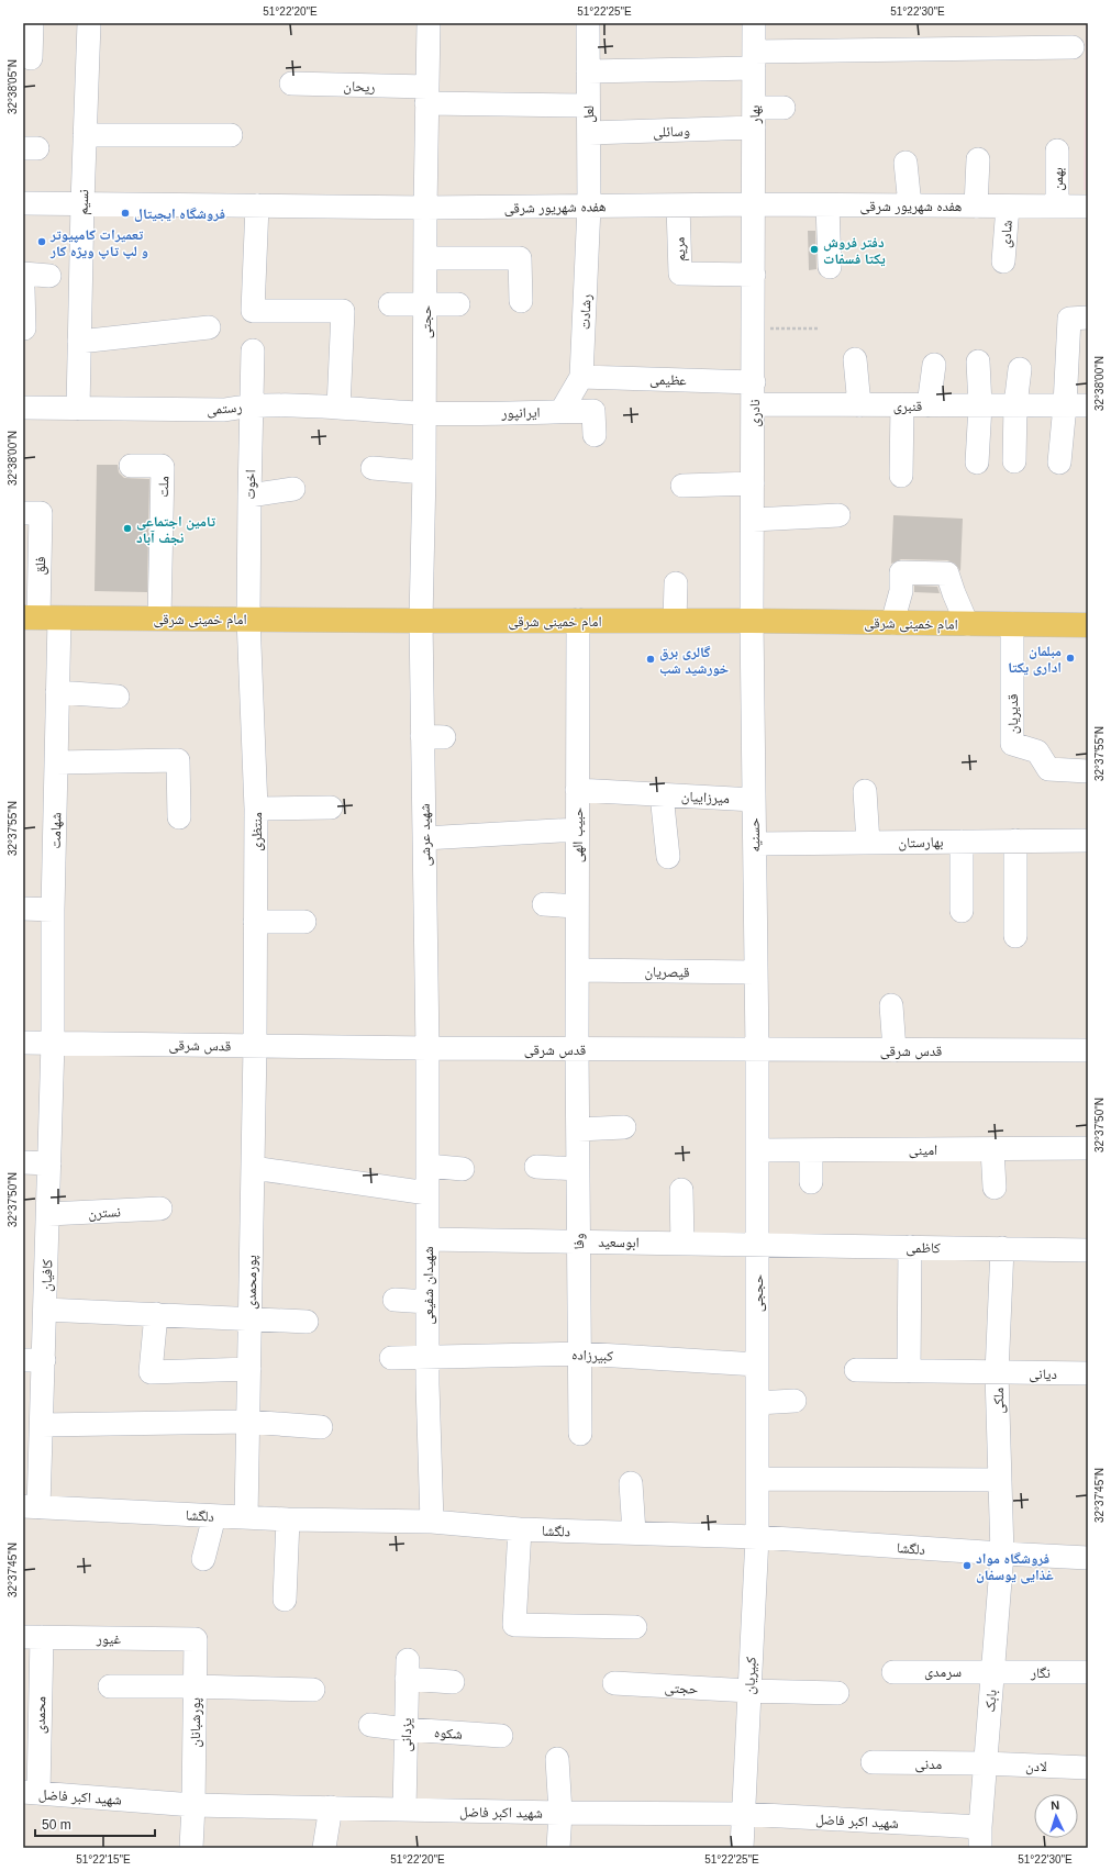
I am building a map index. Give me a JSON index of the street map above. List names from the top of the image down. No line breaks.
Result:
{"streets":{"main road":["امام خمینی شرقی"],"street":["ریحان","لعل","بهار","وسائلی","بهمن","نسیم","هفده شهریور شرقی","شادی","مریم","رشادت","حجتی","عظیمی","قنبری","رستمی","ایرانپور","نادری","اخوت","ملت","فلق","قدیریان","میرزاییان","شهامت","منتظری","شهید عرشی","حبیب الهی","حسنیه","بهارستان","قیصریان","قدس شرقی","امینی","نسترن","وفا","ابوسعید","کاظمی","کافیان","پورمحمدی","شهیدان شفیعی","حججی","کبیرزاده","دیانی","ملکی","دلگشا","غیور","سرمدی","نگار","کبیریان","بابک","محمدی","پورشبانان","شکوه","یزدانی","مدنی","لادن","شهید اکبر فاضل"]},"crossings":[["ریحان","لعل"],["ریحان","حجتی"],["لعل","وسائلی"],["لعل","هفده شهریور شرقی"],["لعل","رشادت"],["بهار","وسائلی"],["بهار","هفده شهریور شرقی"],["بهار","نادری"],["بهمن","هفده شهریور شرقی"],["نسیم","هفده شهریور شرقی"],["نسیم","رستمی"],["هفده شهریور شرقی","شادی"],["هفده شهریور شرقی","مریم"],["هفده شهریور شرقی","رشادت"],["هفده شهریور شرقی","حجتی"],["هفده شهریور شرقی","نادری"],["مریم","نادری"],["رشادت","عظیمی"],["رشادت","ایرانپور"],["حجتی","رستمی"],["حجتی","ایرانپور"],["حجتی","امام خمینی شرقی"],["حجتی","شهید عرشی"],["حجتی","کبیریان"],["عظیمی","نادری"],["قنبری","نادری"],["رستمی","ایرانپور"],["رستمی","اخوت"],["نادری","امام خمینی شرقی"],["نادری","حسنیه"],["اخوت","امام خمینی شرقی"],["اخوت","منتظری"],["ملت","امام خمینی شرقی"],["فلق","امام خمینی شرقی"],["فلق","شهامت"],["امام خمینی شرقی","قدیریان"],["امام خمینی شرقی","شهامت"],["امام خمینی شرقی","منتظری"],["امام خمینی شرقی","شهید عرشی"],["امام خمینی شرقی","حبیب الهی"],["امام خمینی شرقی","حسنیه"],["میرزاییان","حبیب الهی"],["میرزاییان","حسنیه"],["شهامت","قدس شرقی"],["شهامت","کافیان"],["منتظری","قدس شرقی"],["منتظری","پورمحمدی"],["شهید عرشی","قدس شرقی"],["شهید عرشی","شهیدان شفیعی"],["حبیب الهی","قیصریان"],["حبیب الهی","قدس شرقی"],["حبیب الهی","وفا"],["حسنیه","بهارستان"],["حسنیه","قیصریان"],["حسنیه","قدس شرقی"],["حسنیه","حججی"],["قدس شرقی","وفا"],["قدس شرقی","کافیان"],["قدس شرقی","پورمحمدی"],["قدس شرقی","شهیدان شفیعی"],["قدس شرقی","حججی"],["امینی","حججی"],["نسترن","کافیان"],["وفا","ابوسعید"],["وفا","کبیرزاده"],["ابوسعید","کاظمی"],["ابوسعید","شهیدان شفیعی"],["ابوسعید","حججی"],["کاظمی","حججی"],["کاظمی","ملکی"],["کافیان","دلگشا"],["پورمحمدی","دلگشا"],["شهیدان شفیعی","کبیرزاده"],["شهیدان شفیعی","دلگشا"],["حججی","کبیرزاده"],["حججی","دلگشا"],["حججی","کبیریان"],["دیانی","ملکی"],["ملکی","دلگشا"],["ملکی","بابک"],["دلگشا","کبیریان"],["دلگشا","بابک"],["غیور","محمدی"],["غیور","پورشبانان"],["سرمدی","نگار"],["سرمدی","بابک"],["نگار","بابک"],["کبیریان","شهید اکبر فاضل"],["بابک","مدنی"],["بابک","لادن"],["بابک","شهید اکبر فاضل"],["محمدی","شهید اکبر فاضل"],["پورشبانان","شهید اکبر فاضل"],["شکوه","یزدانی"],["یزدانی","شهید اکبر فاضل"],["مدنی","لادن"]],"places":["فروشگاه ایجیتال","تعمیرات کامپیوتر و لپ تاپ ویژه کار","دفتر فروش یکتا فسفات","تامین اجتماعی نجف آباد","مبلمان اداری یکتا","گالری برق خورشید شب","فروشگاه مواد غذایی یوسفان"],"scale_bar":"50 m","north":"top","coordinates":["51°22'20\"E","51°22'25\"E","51°22'30\"E","32°38'05\"N","32°38'00\"N","32°37'55\"N","32°37'50\"N","32°37'45\"N","51°22'15\"E"]}
